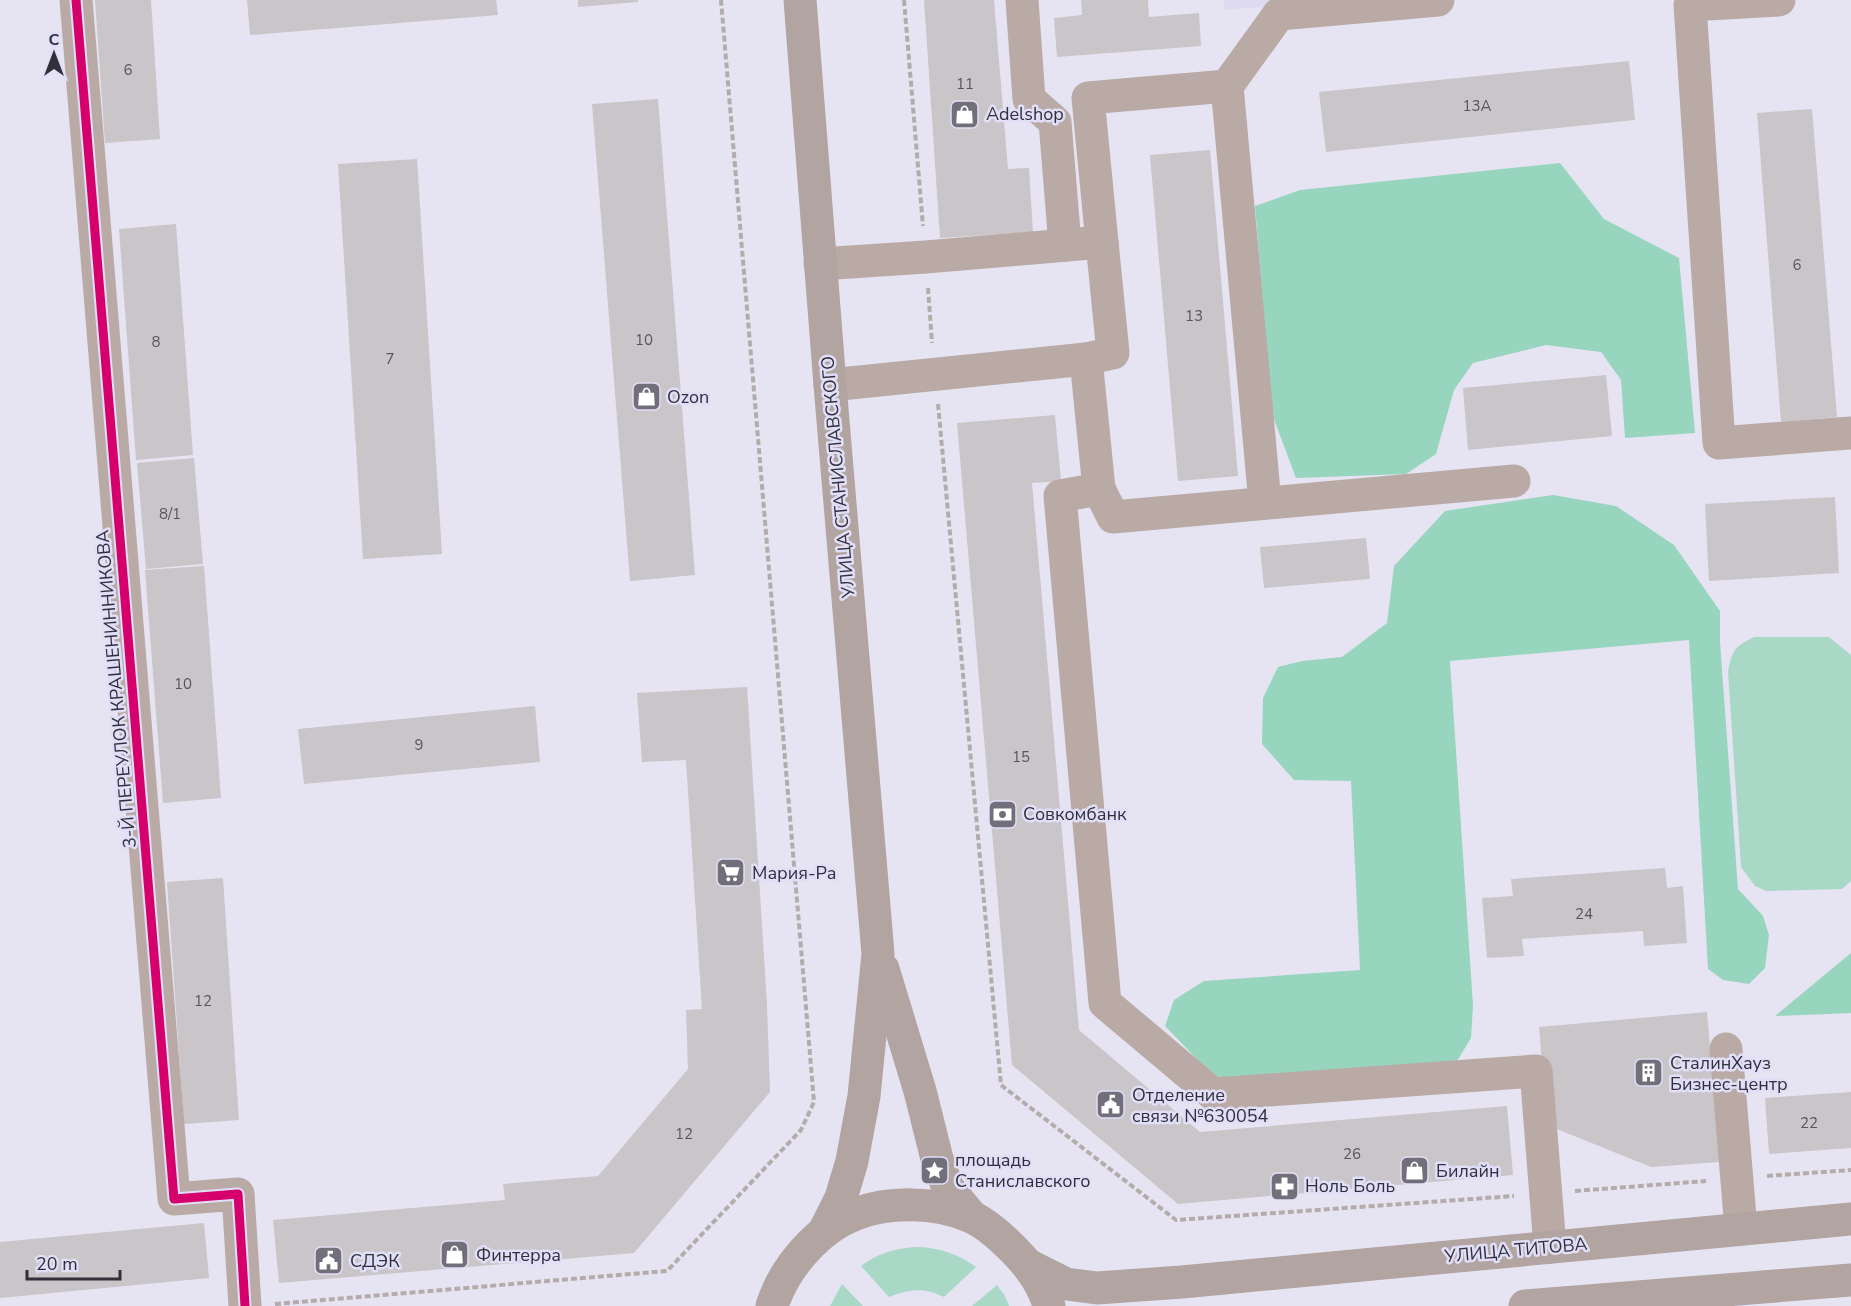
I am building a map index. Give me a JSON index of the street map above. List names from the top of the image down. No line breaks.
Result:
{"streets":{"main road":["УЛИЦА СТАНИСЛАВСКОГО","УЛИЦА ТИТОВА"],"street":["3-Й ПЕРЕУЛОК КРАШЕНИННИКОВА"]},"places":{"shop":["Adelshop","Ozon","Билайн","Финтерра"],"bank":["Совкомбанк"],"supermarket":["Мария-Ра"],"building":["СталинХауз Бизнес-центр"],"public building":["Отделение связи №630054","СДЭК"],"place":["площадь Станиславского"],"pharmacy":["Ноль Боль"]},"house_numbers":["6","11","13А","6","13","10","8","7","8/1","10","9","15","24","12","22","12","26"],"scale_bar":"20 m","north":"top"}
